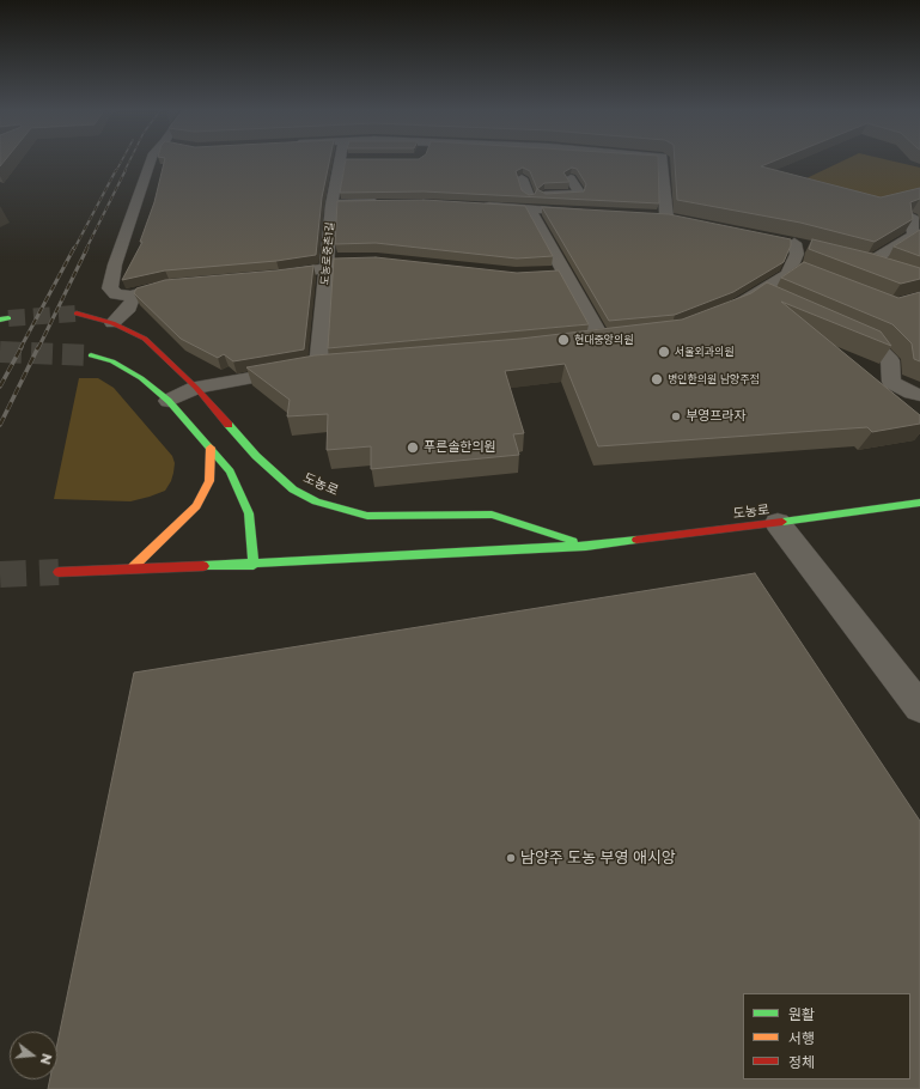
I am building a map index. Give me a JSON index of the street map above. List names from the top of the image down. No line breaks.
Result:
{"streets":{"street":["도농로중촌1길","도농로"]},"crossings":[["도농로중촌1길","도농로"]],"places":["현대중앙의원","서울외과의원","병인한의원 남양주점","부영프라자","푸른솔한의원","남양주 도농 부영 애시앙"],"legend":["원활","서행","정체"],"north":"right"}
